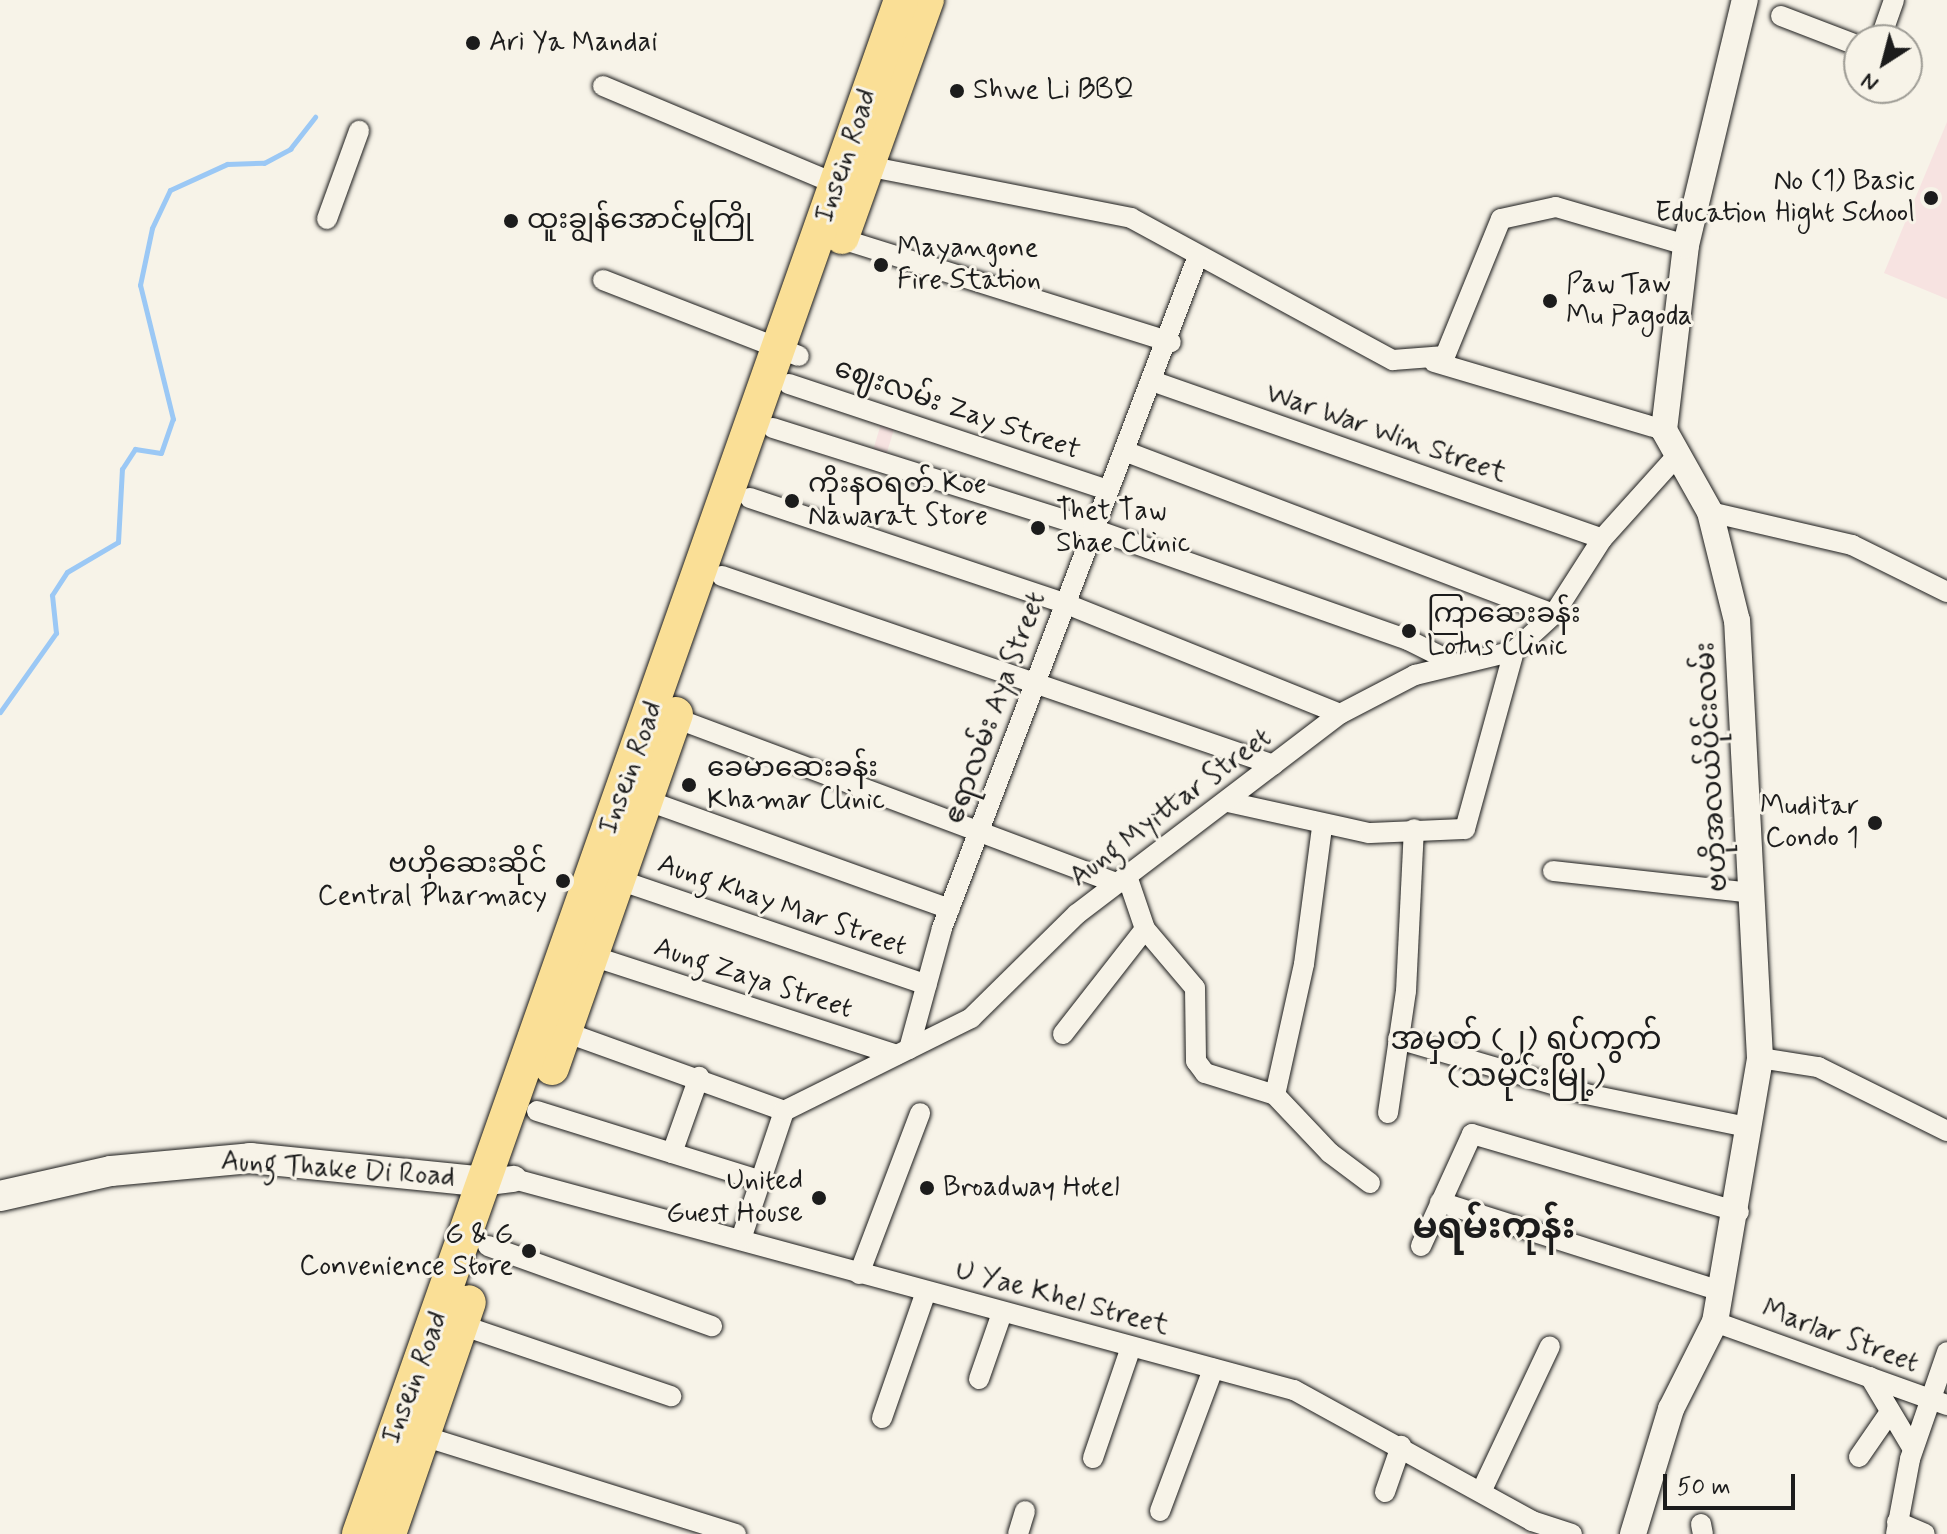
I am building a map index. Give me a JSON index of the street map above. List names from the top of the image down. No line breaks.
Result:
{"streets":{"main road":["Insein Road","Aung Thake Di Road"],"street":["ဈေးလမ်း Zay Street","War War Win Street","ဧရာလမ်း Aya Street","ဗဟိုအလယ်ပိုင်းလမ်း","Aung Myittar Street","Aung Khay Mar Street","Aung Zaya Street","U Yae Khel Street","Marlar Street"]},"crossings":[["Insein Road","ဈေးလမ်း Zay Street"],["Insein Road","Aung Khay Mar Street"],["Insein Road","Aung Zaya Street"],["Insein Road","Aung Thake Di Road"],["Insein Road","U Yae Khel Street"],["ဈေးလမ်း Zay Street","ဧရာလမ်း Aya Street"],["War War Win Street","ဧရာလမ်း Aya Street"],["ဧရာလမ်း Aya Street","Aung Myittar Street"],["ဧရာလမ်း Aya Street","Aung Khay Mar Street"],["ဧရာလမ်း Aya Street","Aung Zaya Street"],["ဗဟိုအလယ်ပိုင်းလမ်း","Marlar Street"],["Aung Myittar Street","Aung Zaya Street"],["Aung Thake Di Road","U Yae Khel Street"]],"districts":["အမှတ် (၂) ရပ်ကွက် (သမိုင်းမြို့)","မရမ်းကုန်း"],"places":["Ari Ya Mandai","Shwe Li BBQ","No (1) Basic Education Hight School","ထူးချွန်အောင်မူကြို","Mayangone Fire Station","Paw Taw Mu Pagoda","ကိုးနဝရတ် Koe Nawarat Store","Thet Taw Shae Clinic","ကြာဆေးခန်း Lotus Clinic","ခေမာဆေးခန်း Khamar Clinic","Muditar Condo 1","ဗဟိုဆေးဆိုင် Central Pharmacy","Broadway Hotel","United Guest House","G & G Convenience Store"],"scale_bar":"50 m","north":"bottom left"}
